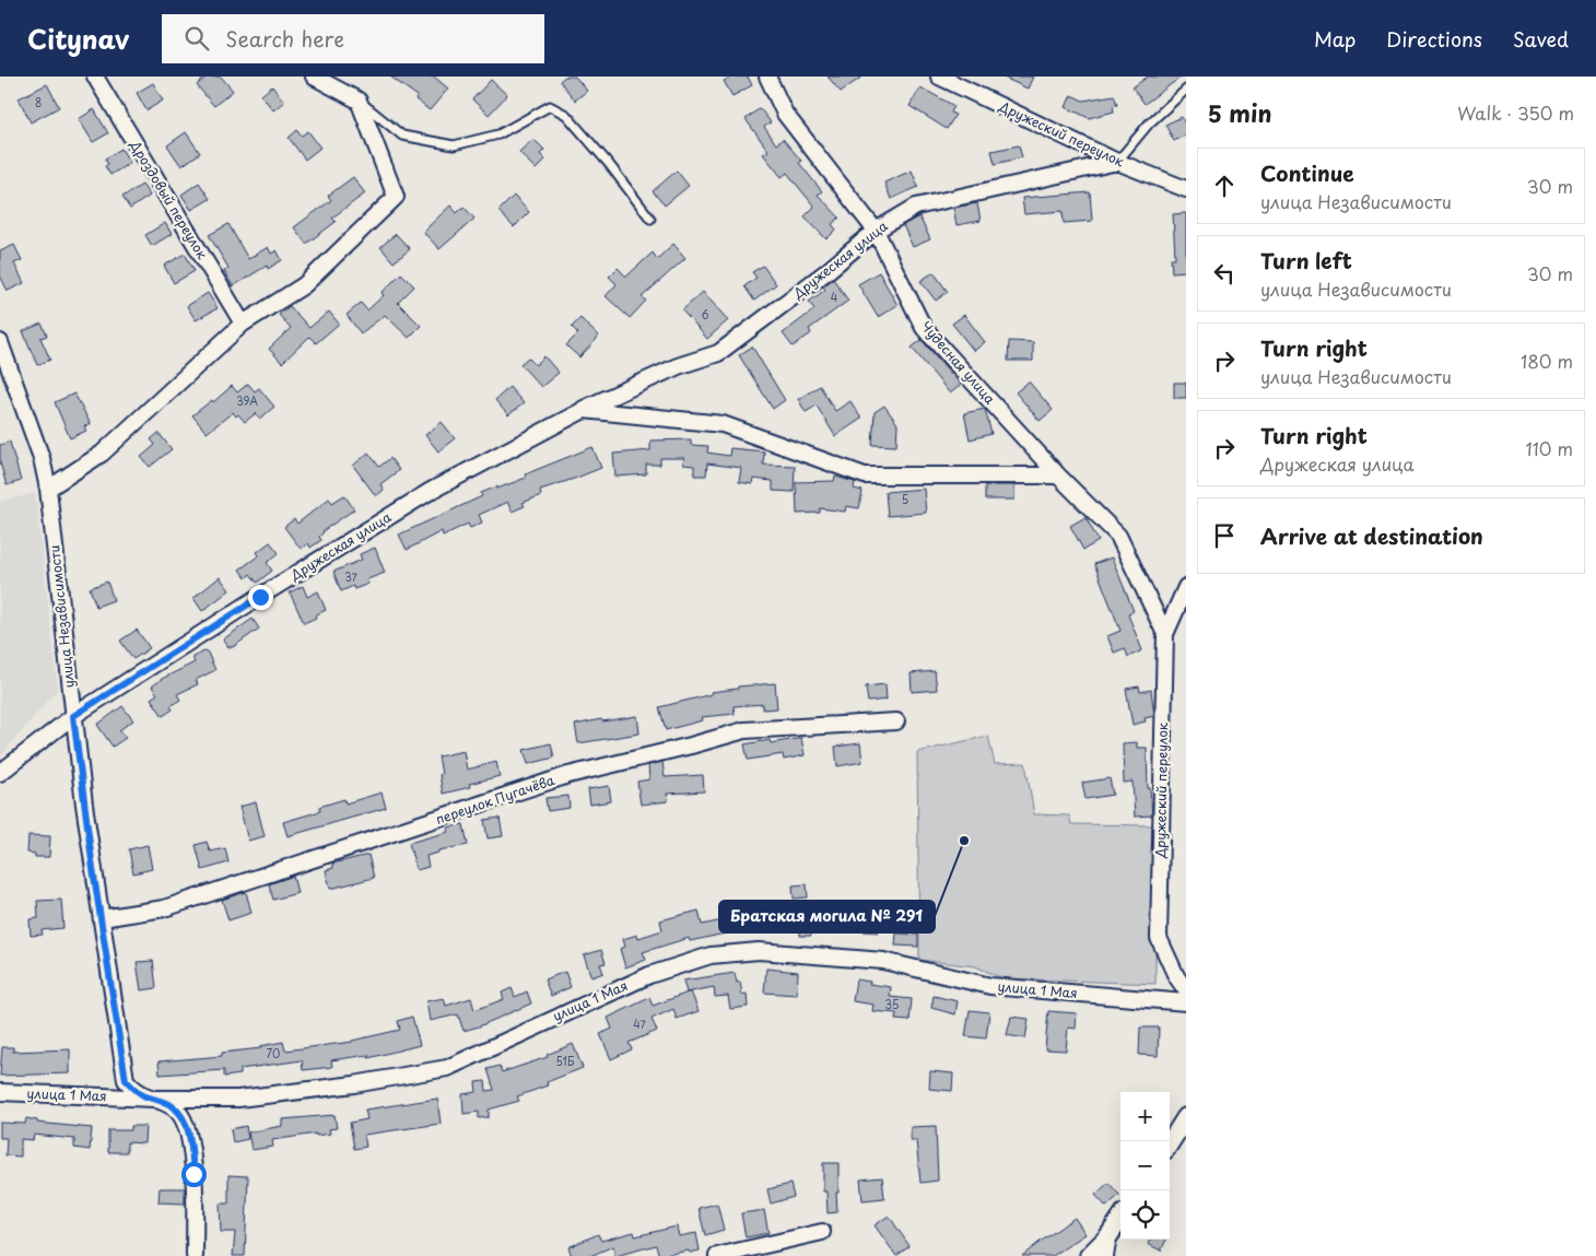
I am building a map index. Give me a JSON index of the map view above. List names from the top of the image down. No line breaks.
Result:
{"streets":{"street":["Дружеский переулок","Дроздовый переулок","Дружеская улица","Чудесная улица","улица Независимости","переулок Пугачёва","улица 1 Мая"]},"crossings":[["Дружеский переулок","Дружеская улица"],["Дружеский переулок","Чудесная улица"],["Дружеская улица","Чудесная улица"],["Дружеская улица","улица Независимости"],["улица Независимости","переулок Пугачёва"],["улица Независимости","улица 1 Мая"]],"places":["Братская могила № 291"],"house_numbers":["8","4","6","39А","5","37","35","47","70","51Б"],"page":{"header":"Citynav","search":"Search here","nav":["Map","Directions","Saved"],"heading":["5 min","Walk · 350 m"],"list":[["Continue","улица Независимости","30 m"],["Turn left","улица Независимости","30 m"],["Turn right","улица Независимости","180 m"],["Turn right","Дружеская улица","110 m"],"Arrive at destination"],"map_buttons":["+","−"]}}
